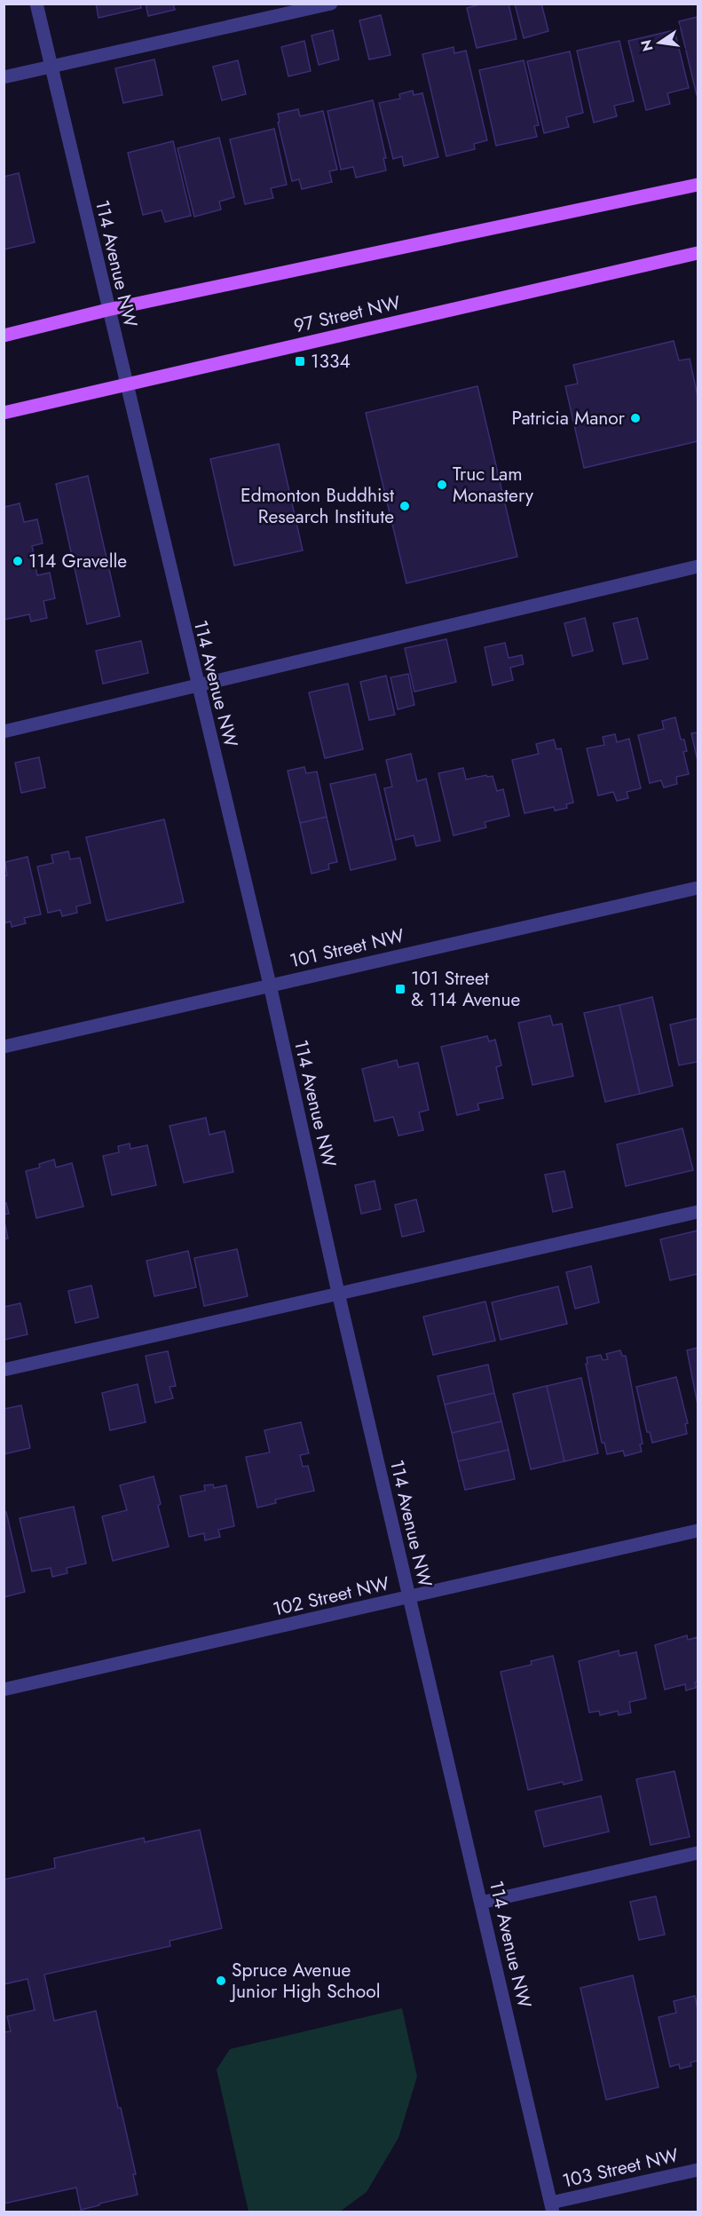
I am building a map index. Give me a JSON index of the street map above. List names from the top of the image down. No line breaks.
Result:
{"streets":{"main road":["97 Street NW"],"street":["114 Avenue NW","101 Street NW","102 Street NW","103 Street NW"]},"crossings":[["114 Avenue NW","97 Street NW"],["114 Avenue NW","101 Street NW"],["114 Avenue NW","102 Street NW"],["114 Avenue NW","103 Street NW"]],"places":{"transit":["1334","101 Street & 114 Avenue"],"other":["Patricia Manor","Truc Lam Monastery","Edmonton Buddhist Research Institute","114 Gravelle","Spruce Avenue Junior High School"]},"north":"left"}
